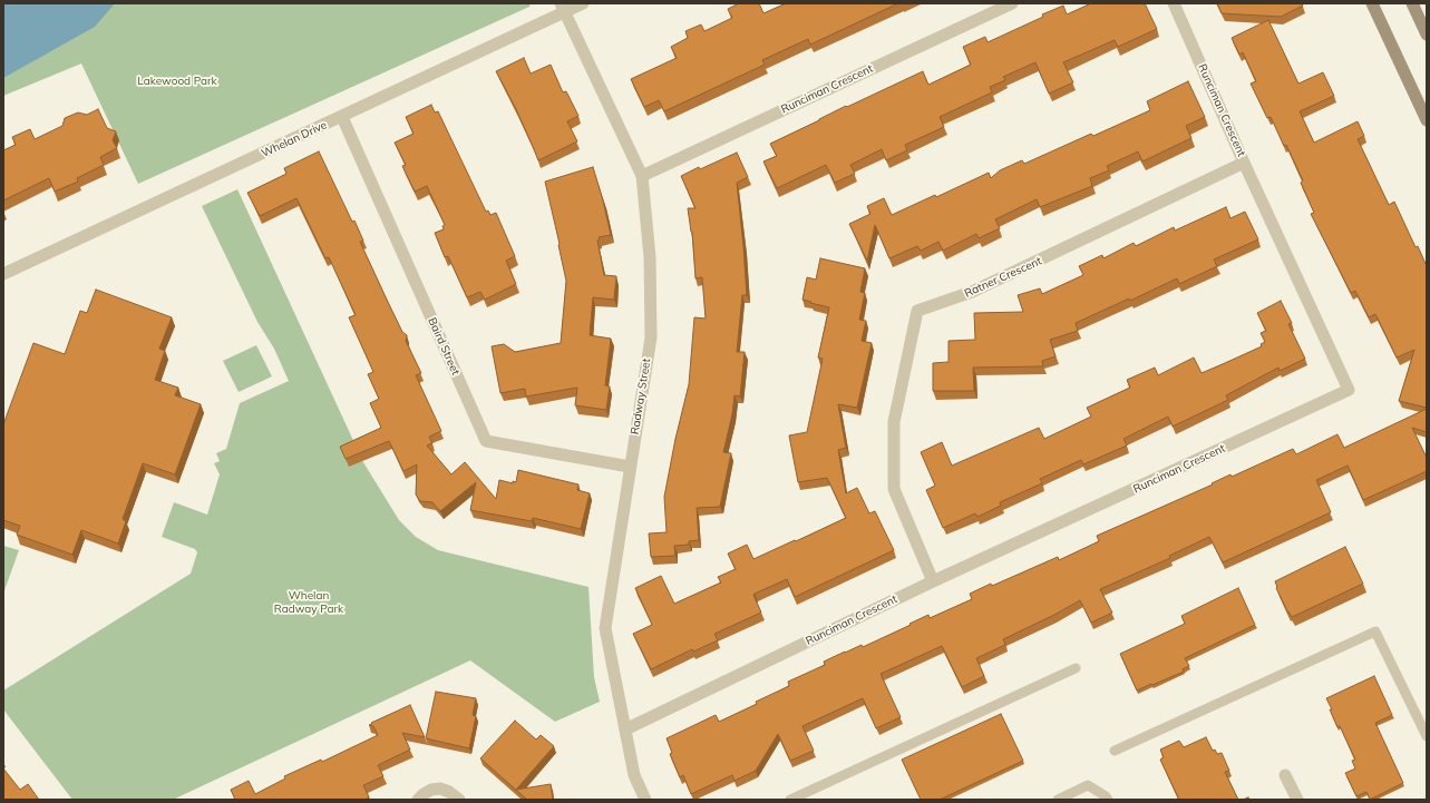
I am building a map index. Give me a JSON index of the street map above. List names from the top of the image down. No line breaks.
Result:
{"streets":{"street":["Runciman Crescent","Whelan Drive","Ratner Crescent","Baird Street","Radway Street"]},"crossings":[["Runciman Crescent","Ratner Crescent"],["Runciman Crescent","Radway Street"],["Whelan Drive","Baird Street"],["Whelan Drive","Radway Street"],["Baird Street","Radway Street"]],"parks":["Lakewood Park","Whelan Radway Park"]}
